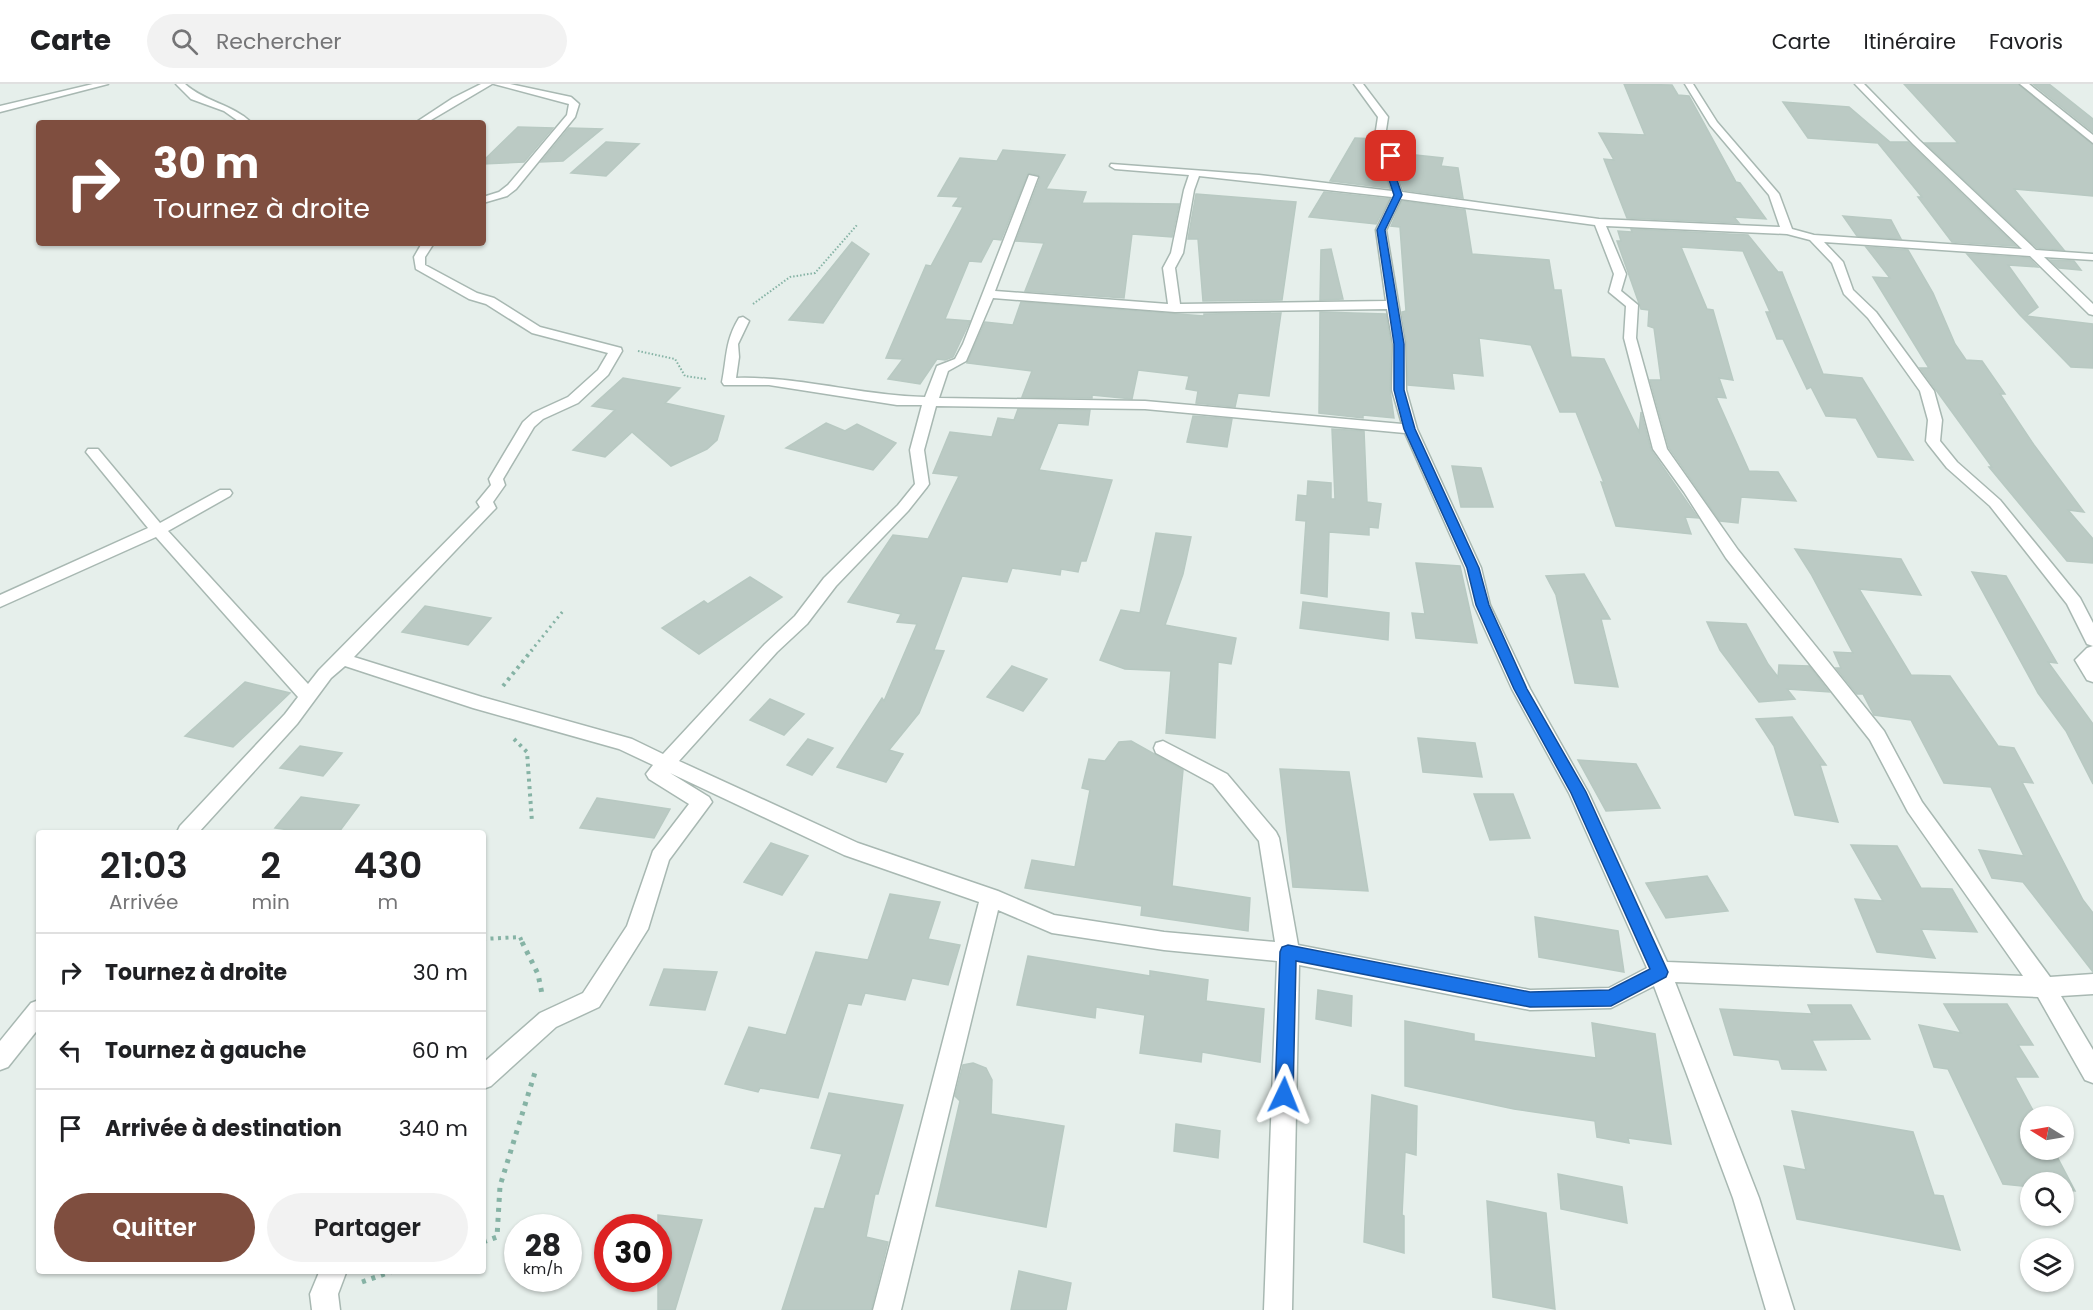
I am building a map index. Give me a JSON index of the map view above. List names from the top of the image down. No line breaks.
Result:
{"north":"left","page":{"header":"Carte","search":"Rechercher","nav":["Carte","Itinéraire","Favoris"],"turn":["30 m","Tournez à droite"],"eta":["21:03","Arrivée","2","min","430","m"],"list":[{"name":"Tournez à droite","value":"30 m"},{"name":"Tournez à gauche","value":"60 m"},{"name":"Arrivée à destination","value":"340 m"}],"buttons":["Quitter","Partager"],"speed":"28 km/h","limit":"30"}}
